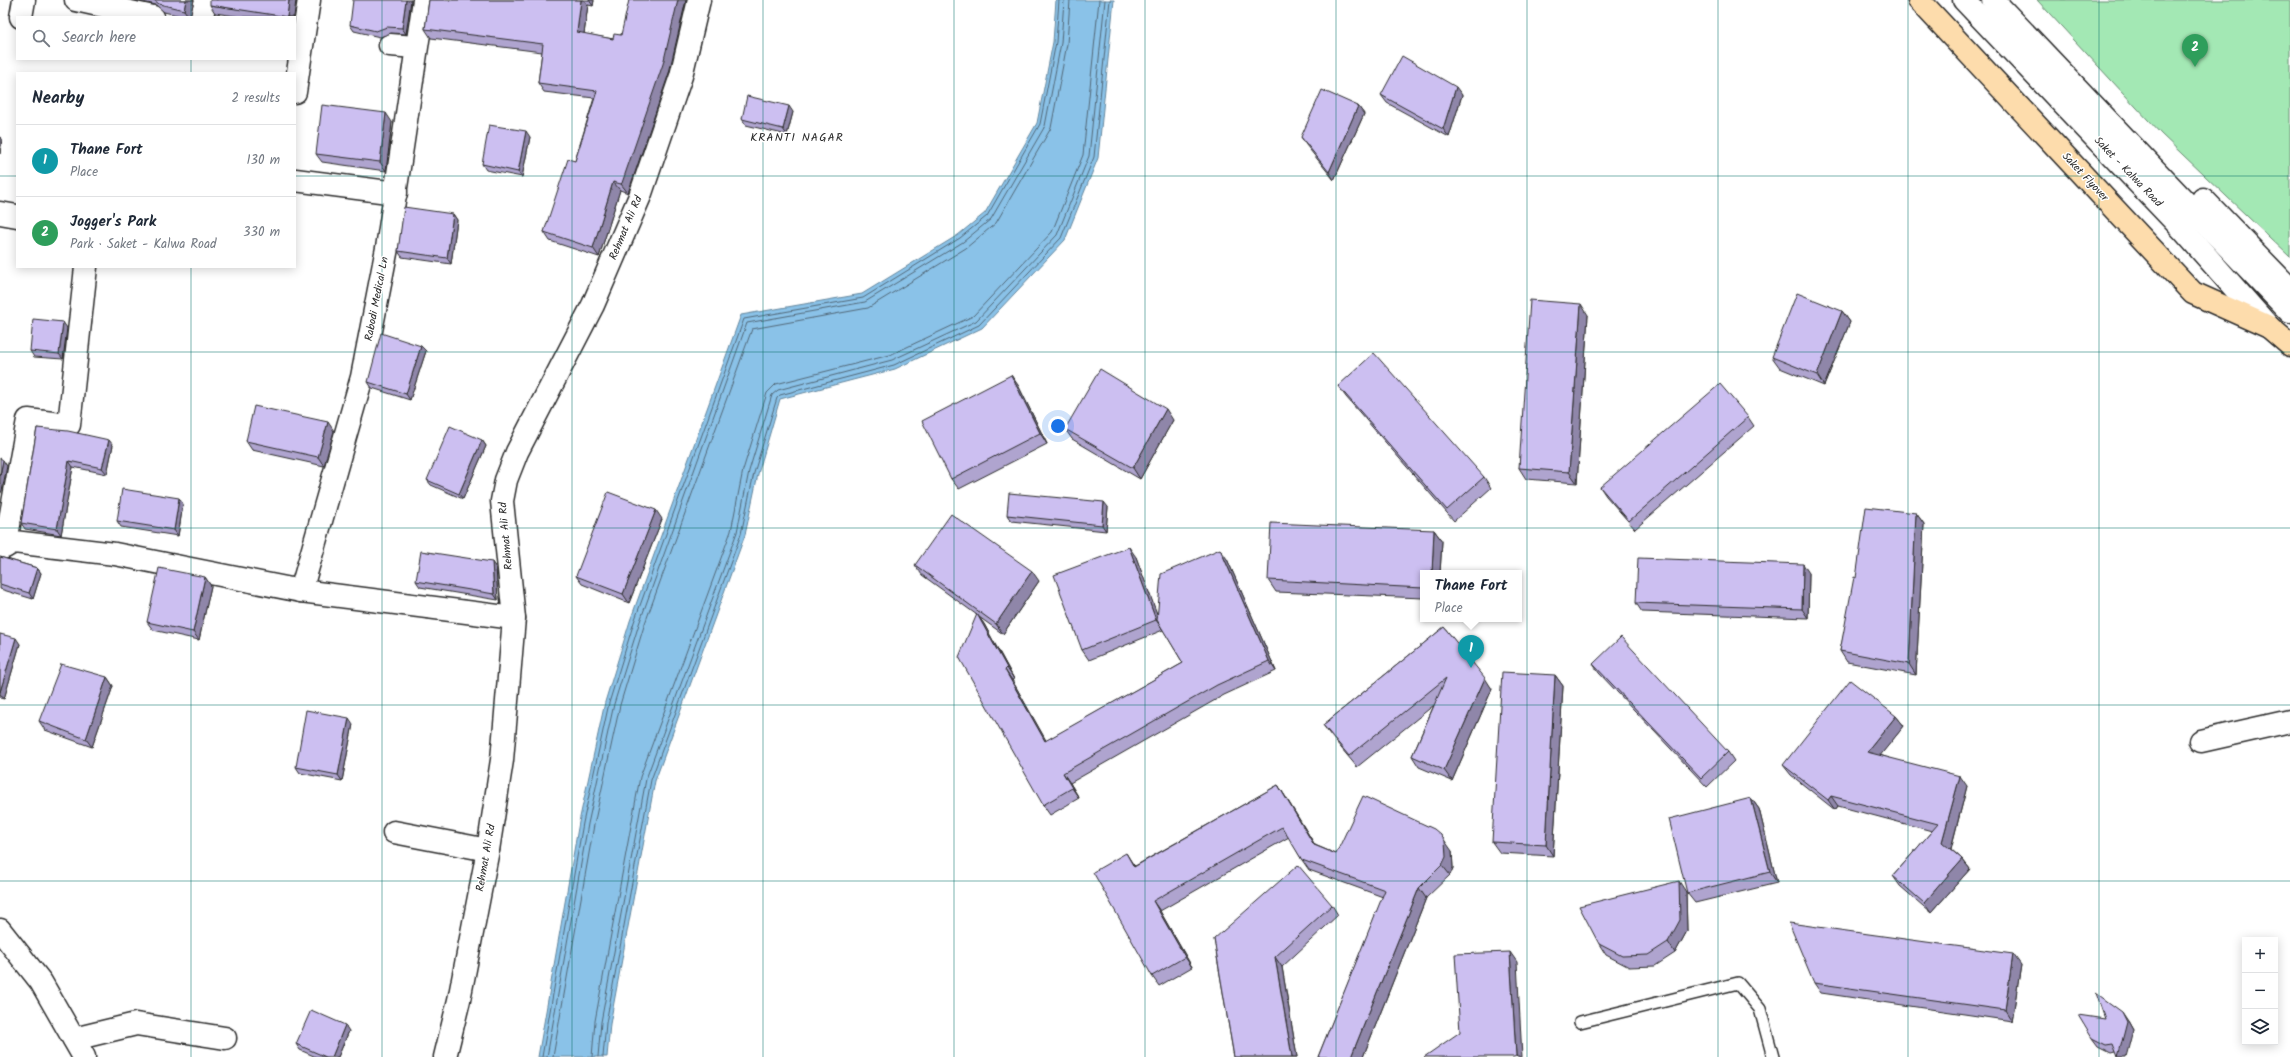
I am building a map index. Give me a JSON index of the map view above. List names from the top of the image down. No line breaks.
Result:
{"streets":{"main road":["Saket - Kalwa Road","Saket Flyover"],"street":["Rehmat Ali Rd","Rabodi Medical Ln"]},"crossings":[["Saket - Kalwa Road","Saket Flyover"]],"districts":["KRANTI NAGAR"],"page":{"search":"Search here","pins":["2","1"],"heading":["Nearby","2 results"],"list":[{"mark":"1","name":"Thane Fort","note":"Place","value":"130 m"},{"mark":"2","name":"Jogger's Park","note":"Park · Saket - Kalwa Road","value":"330 m"}],"popup":["Thane Fort","Place"],"map_buttons":["+","−"]}}
